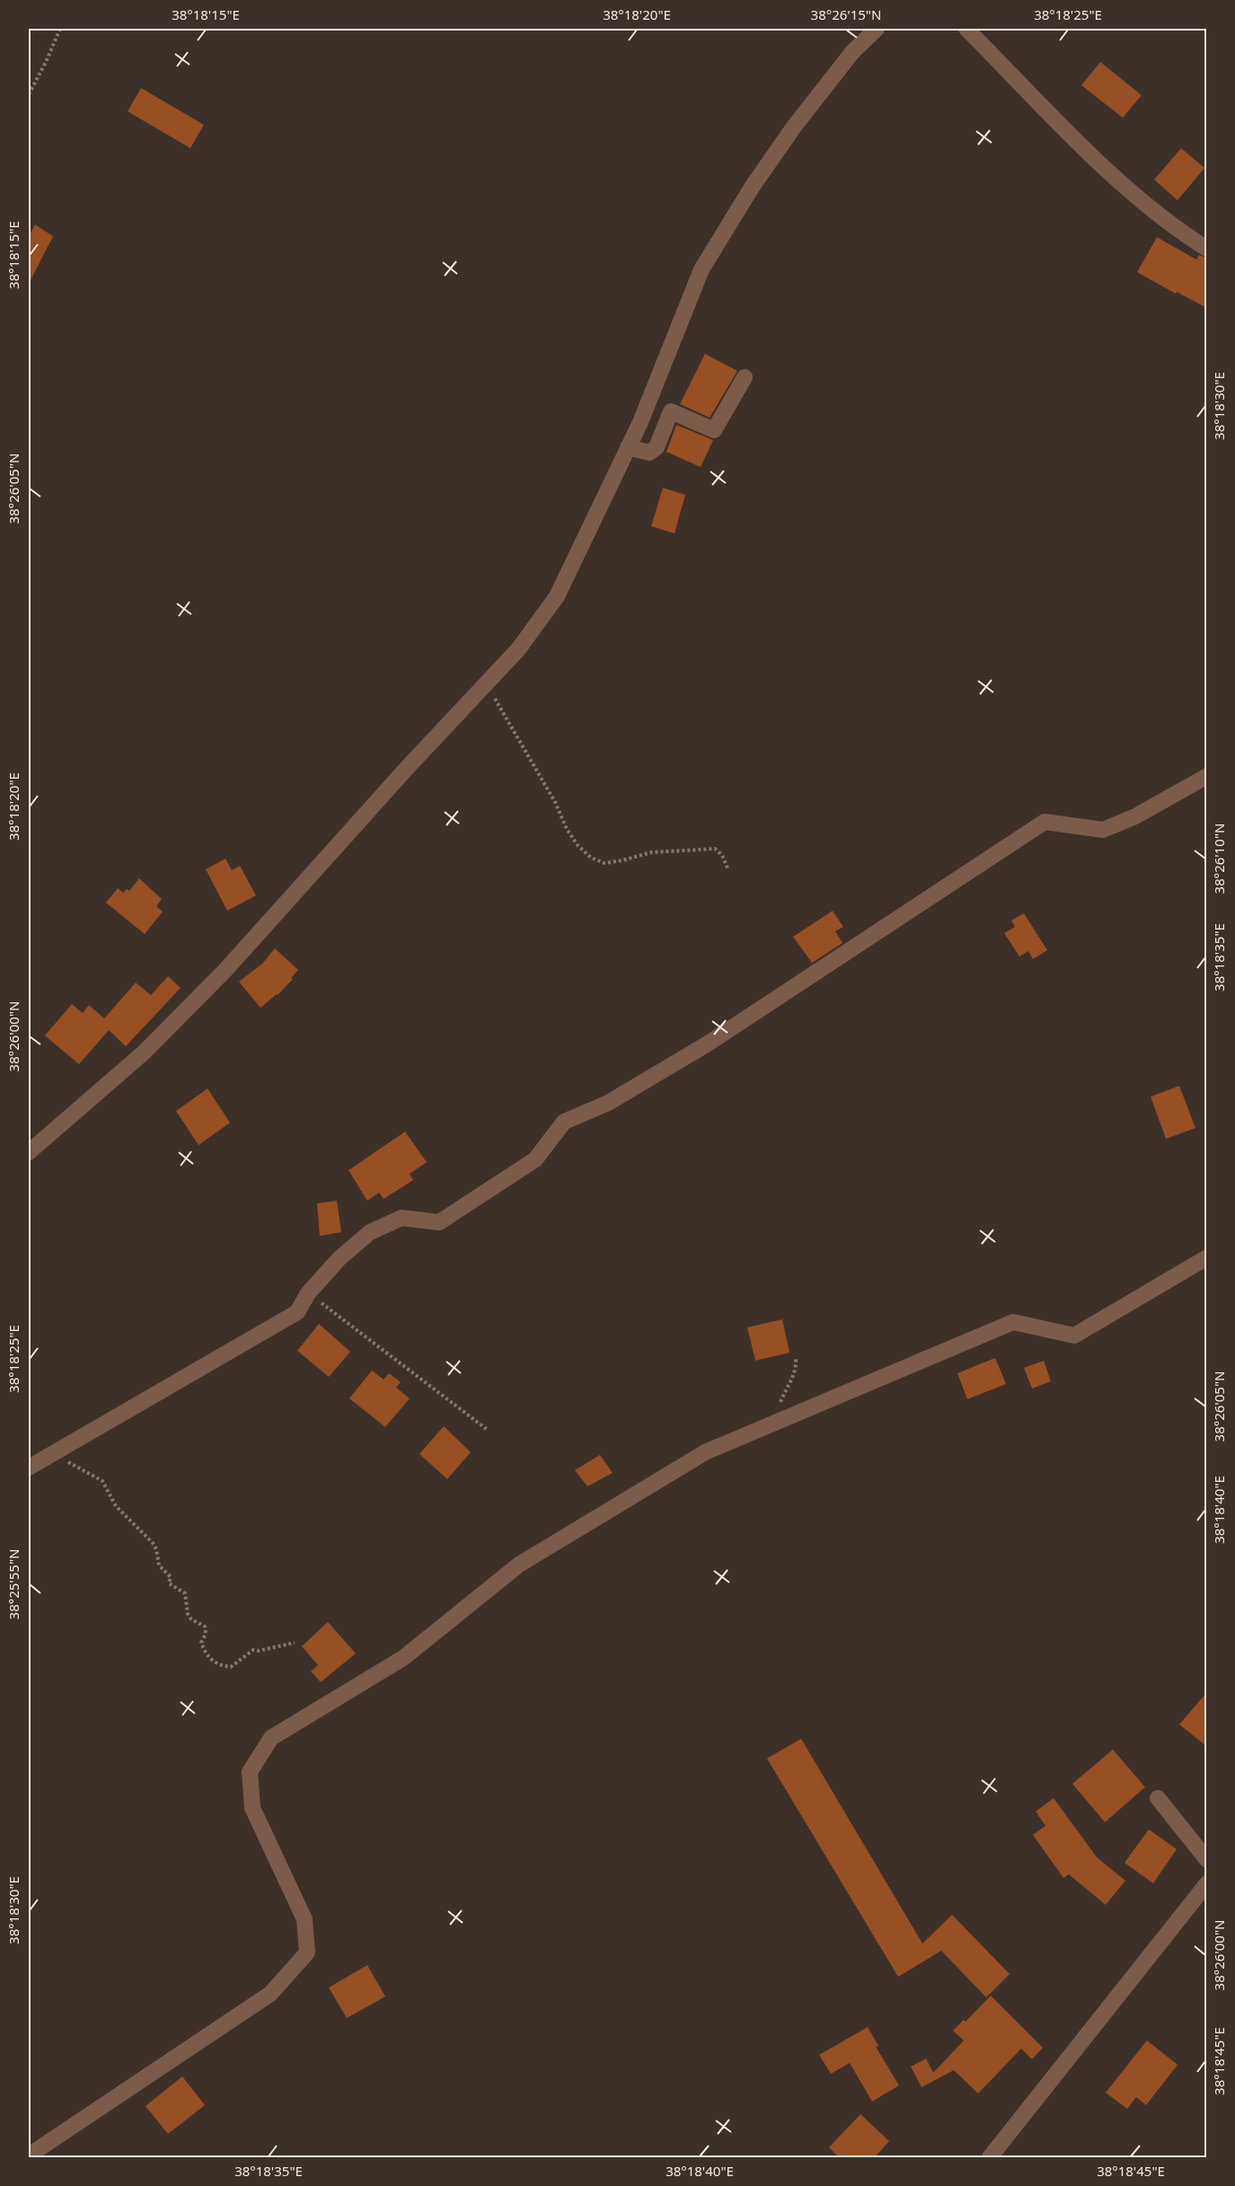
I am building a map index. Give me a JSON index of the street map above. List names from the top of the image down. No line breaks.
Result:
{"coordinates":["38°18'15\"E","38°18'20\"E","38°26'15\"N","38°18'25\"E","38°18'30\"E","38°26'05\"N","38°26'10\"N","38°18'35\"E","38°26'00\"N","38°18'40\"E","38°25'55\"N","38°18'45\"E"]}
